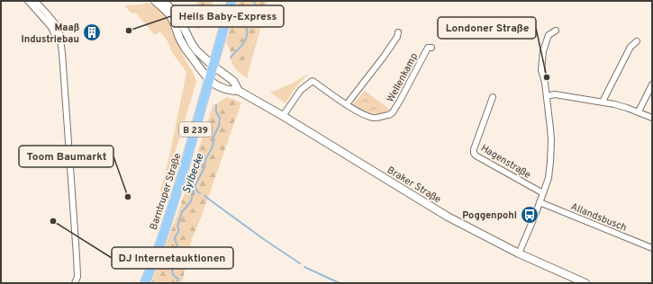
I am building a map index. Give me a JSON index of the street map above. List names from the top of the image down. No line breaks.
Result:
{"streets":{"main road":["B 239","Barntruper Straße"],"street":["Wellenkamp","Hagenstraße","Braker Straße","Allandsbusch"]},"crossings":[["Wellenkamp","Braker Straße"],["Braker Straße","Barntruper Straße"]],"water":["Sylbecke"],"places":{"other":["Heils Baby-Express","Londoner Straße","Toom Baumarkt","DJ Internetauktionen"],"building":["Maaß Industriebau"],"bus stop":["Poggenpohl"]}}
